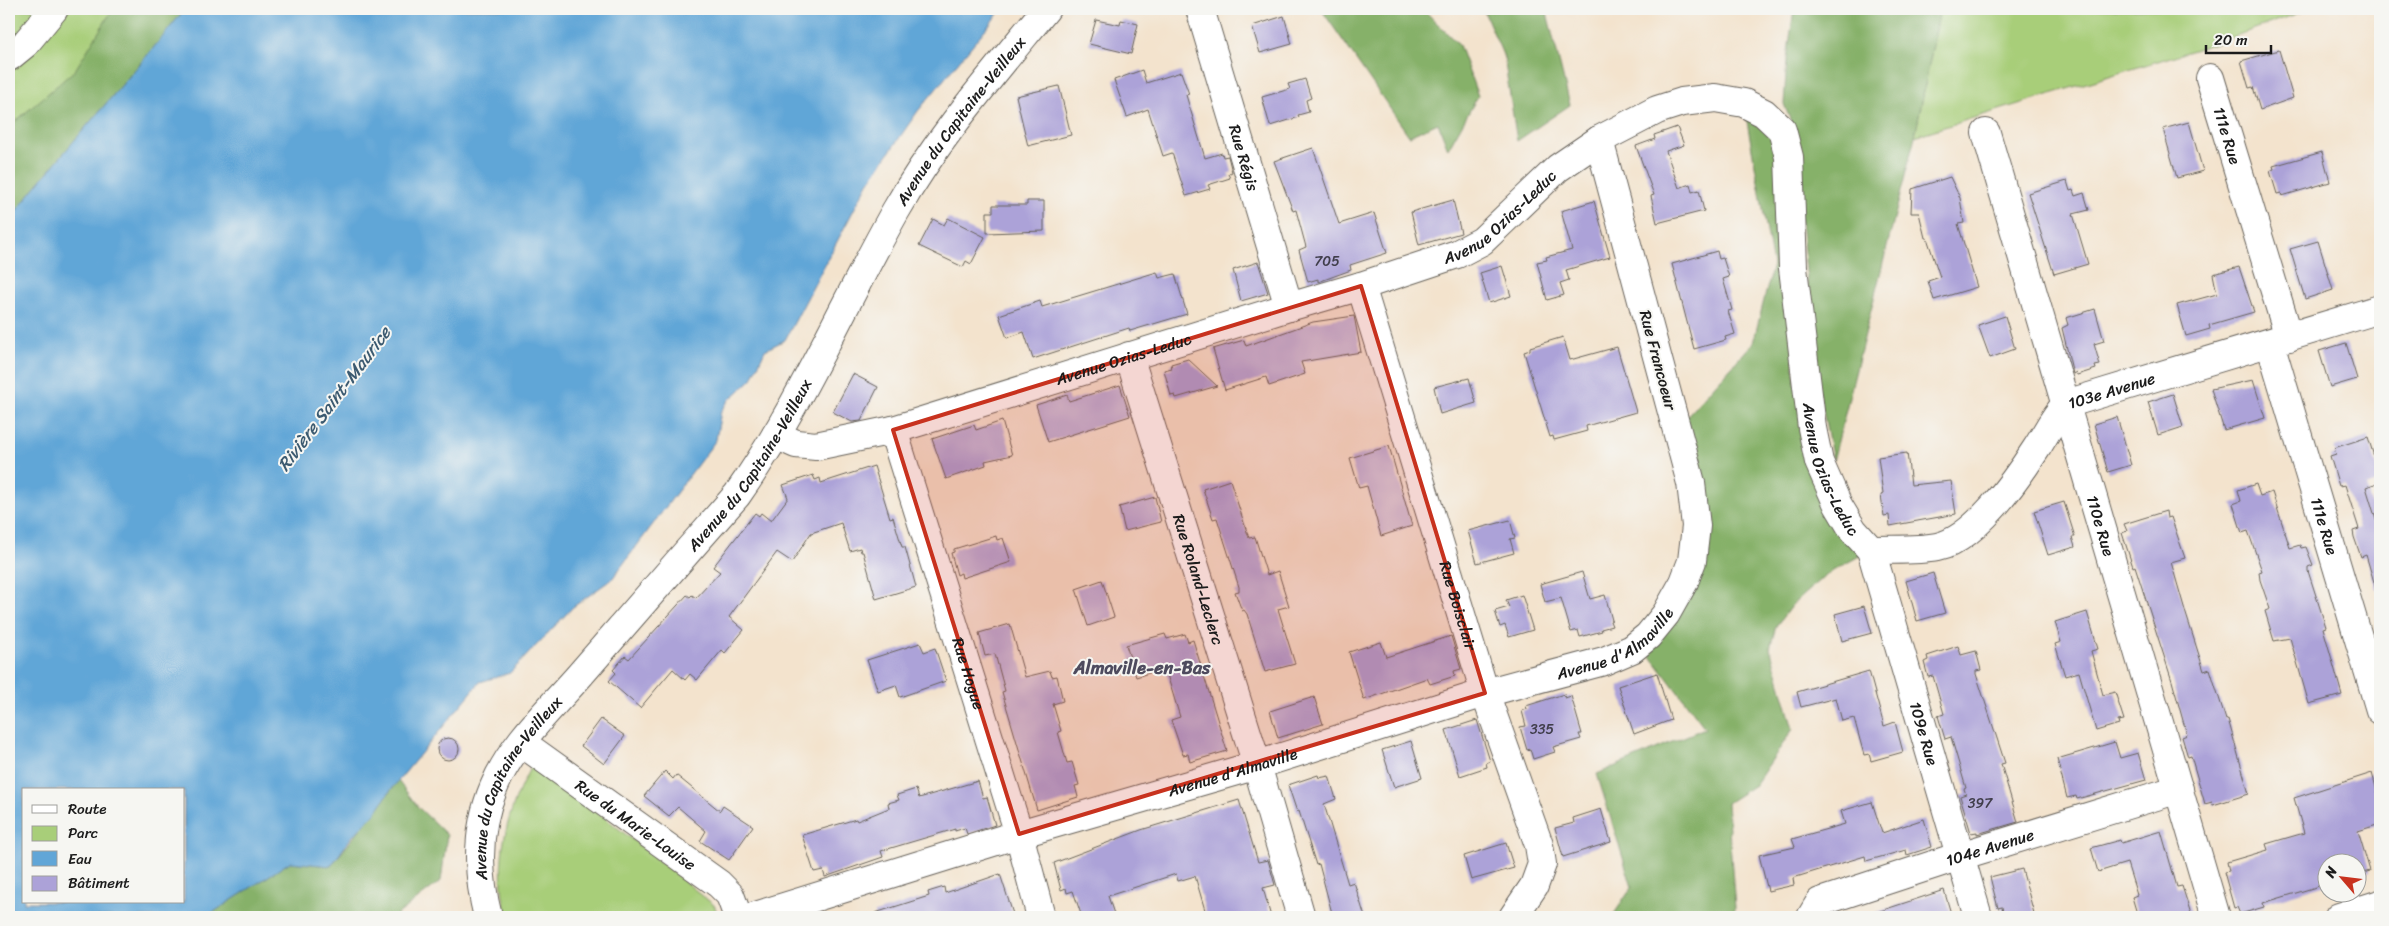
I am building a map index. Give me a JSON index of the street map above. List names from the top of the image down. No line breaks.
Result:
{"streets":{"street":["Avenue du Capitaine-Veilleux","111e Rue","Rue Régis","Avenue Ozias-Leduc","Rue Francoeur","103e Avenue","110e Rue","Rue Roland-Leclerc","Rue Boisclair","Avenue d'Almaville","Rue Hogue","109e Rue","Rue du Marie-Louise","104e Avenue"]},"crossings":[["Avenue du Capitaine-Veilleux","Avenue Ozias-Leduc"],["Avenue du Capitaine-Veilleux","Rue du Marie-Louise"],["111e Rue","103e Avenue"],["Rue Régis","Avenue Ozias-Leduc"],["Avenue Ozias-Leduc","Rue Francoeur"],["Avenue Ozias-Leduc","103e Avenue"],["Avenue Ozias-Leduc","Rue Roland-Leclerc"],["Avenue Ozias-Leduc","Rue Boisclair"],["Avenue Ozias-Leduc","Rue Hogue"],["Avenue Ozias-Leduc","109e Rue"],["Rue Francoeur","Avenue d'Almaville"],["103e Avenue","110e Rue"],["103e Avenue","109e Rue"],["110e Rue","104e Avenue"],["Rue Roland-Leclerc","Avenue d'Almaville"],["Rue Boisclair","Avenue d'Almaville"],["Avenue d'Almaville","Rue Hogue"],["109e Rue","104e Avenue"]],"districts":["Almaville-en-Bas"],"water":["Rivière Saint-Maurice"],"house_numbers":["705","335","397"],"legend":["Route","Parc","Eau","Bâtiment"],"scale_bar":"20 m","north":"top left"}
